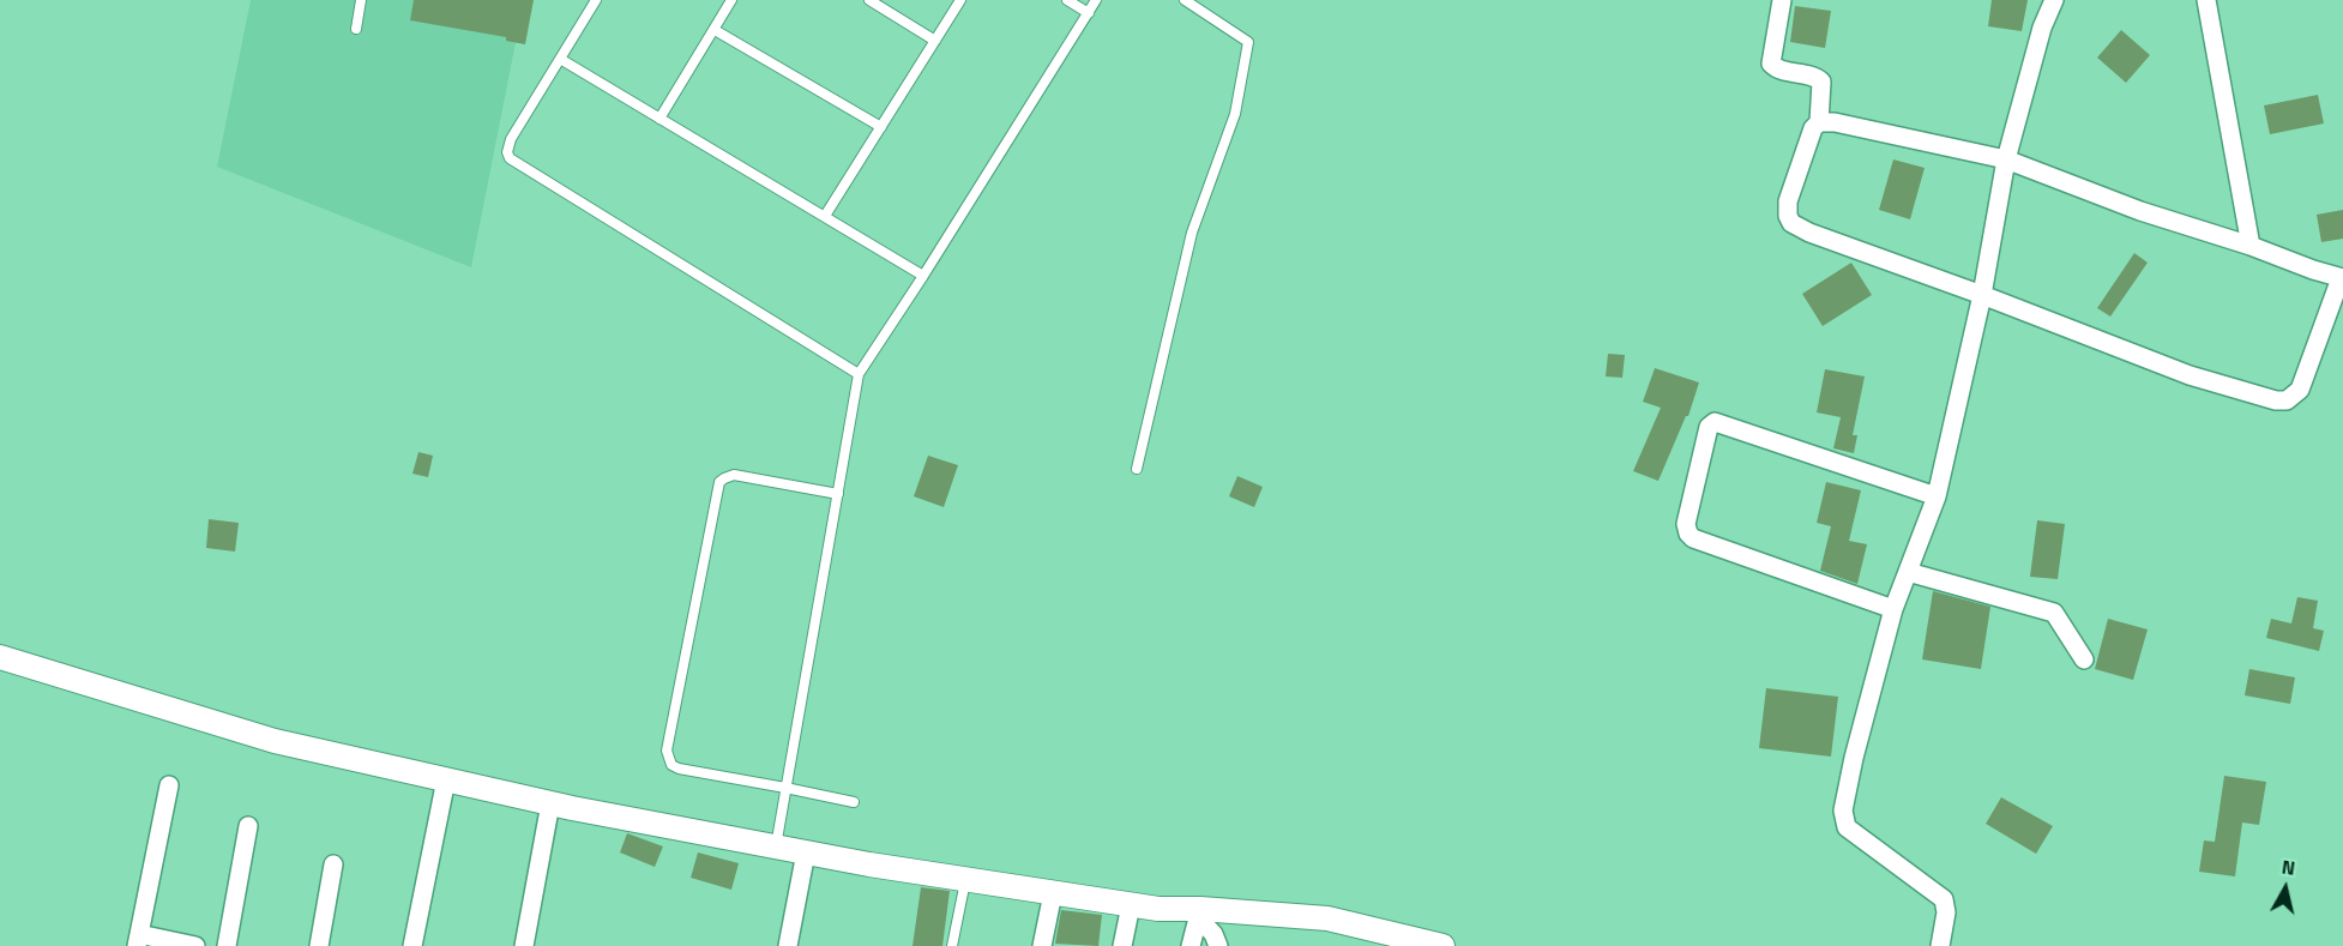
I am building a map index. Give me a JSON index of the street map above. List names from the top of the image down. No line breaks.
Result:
{"north":"top"}
